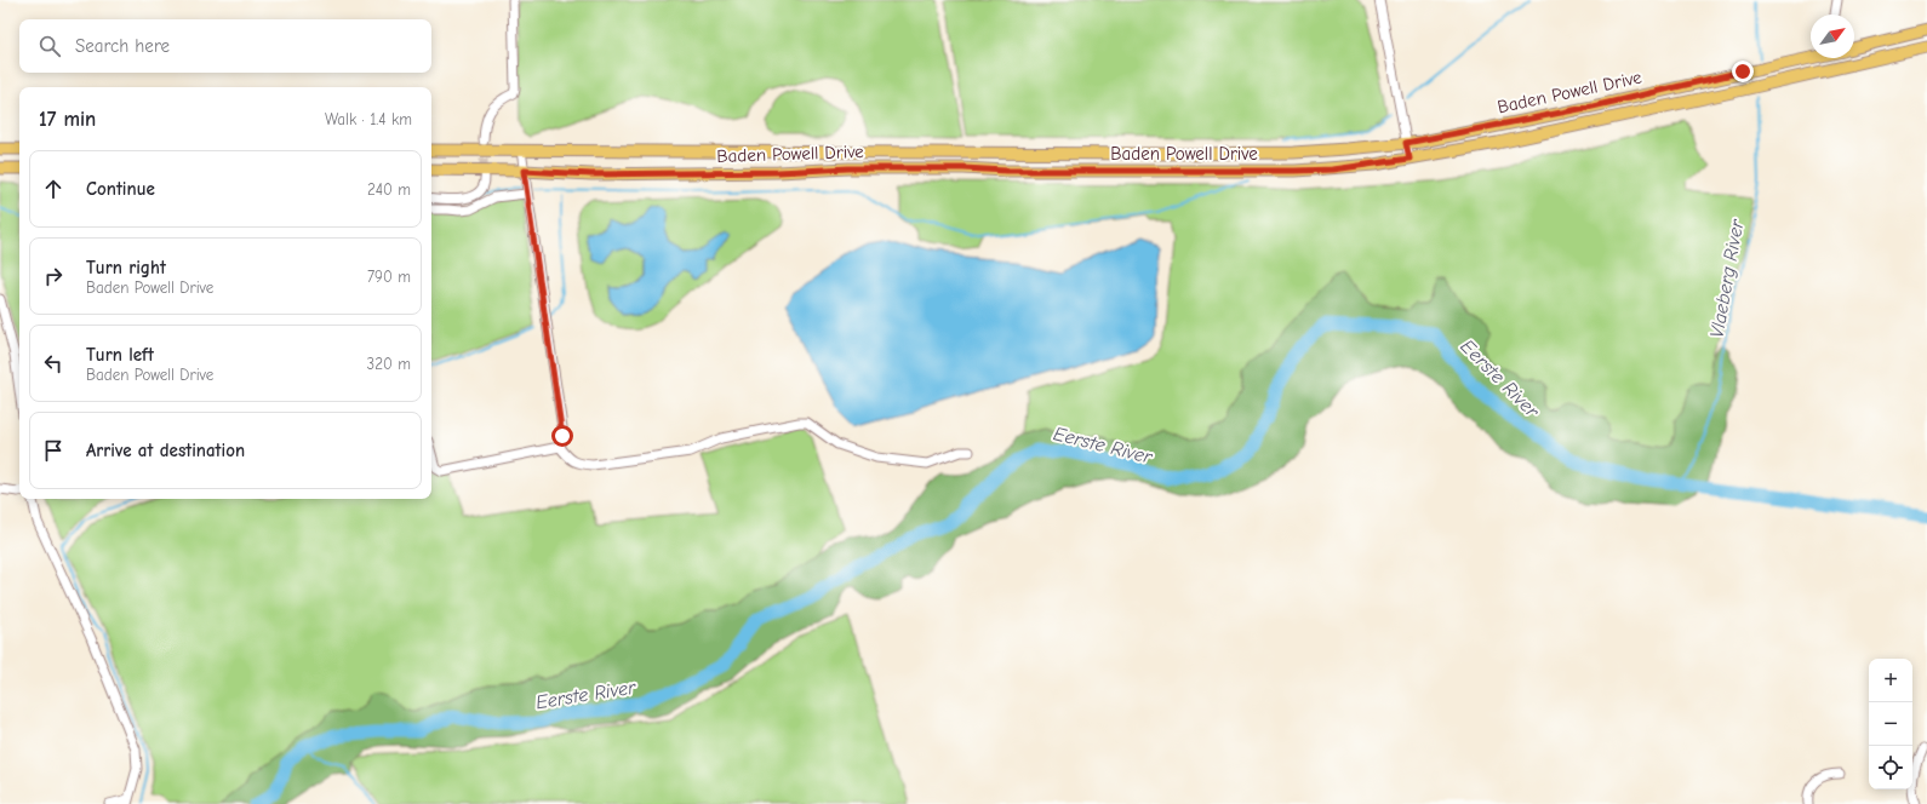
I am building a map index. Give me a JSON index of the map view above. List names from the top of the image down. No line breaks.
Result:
{"streets":{"main road":["Baden Powell Drive"]},"water":["Vlaeberg River","Eerste River"],"north":"top right","page":{"search":"Search here","heading":["17 min","Walk · 1.4 km"],"list":[["Continue","240 m"],["Turn right","Baden Powell Drive","790 m"],["Turn left","Baden Powell Drive","320 m"],"Arrive at destination"],"map_buttons":["+","−"]}}
